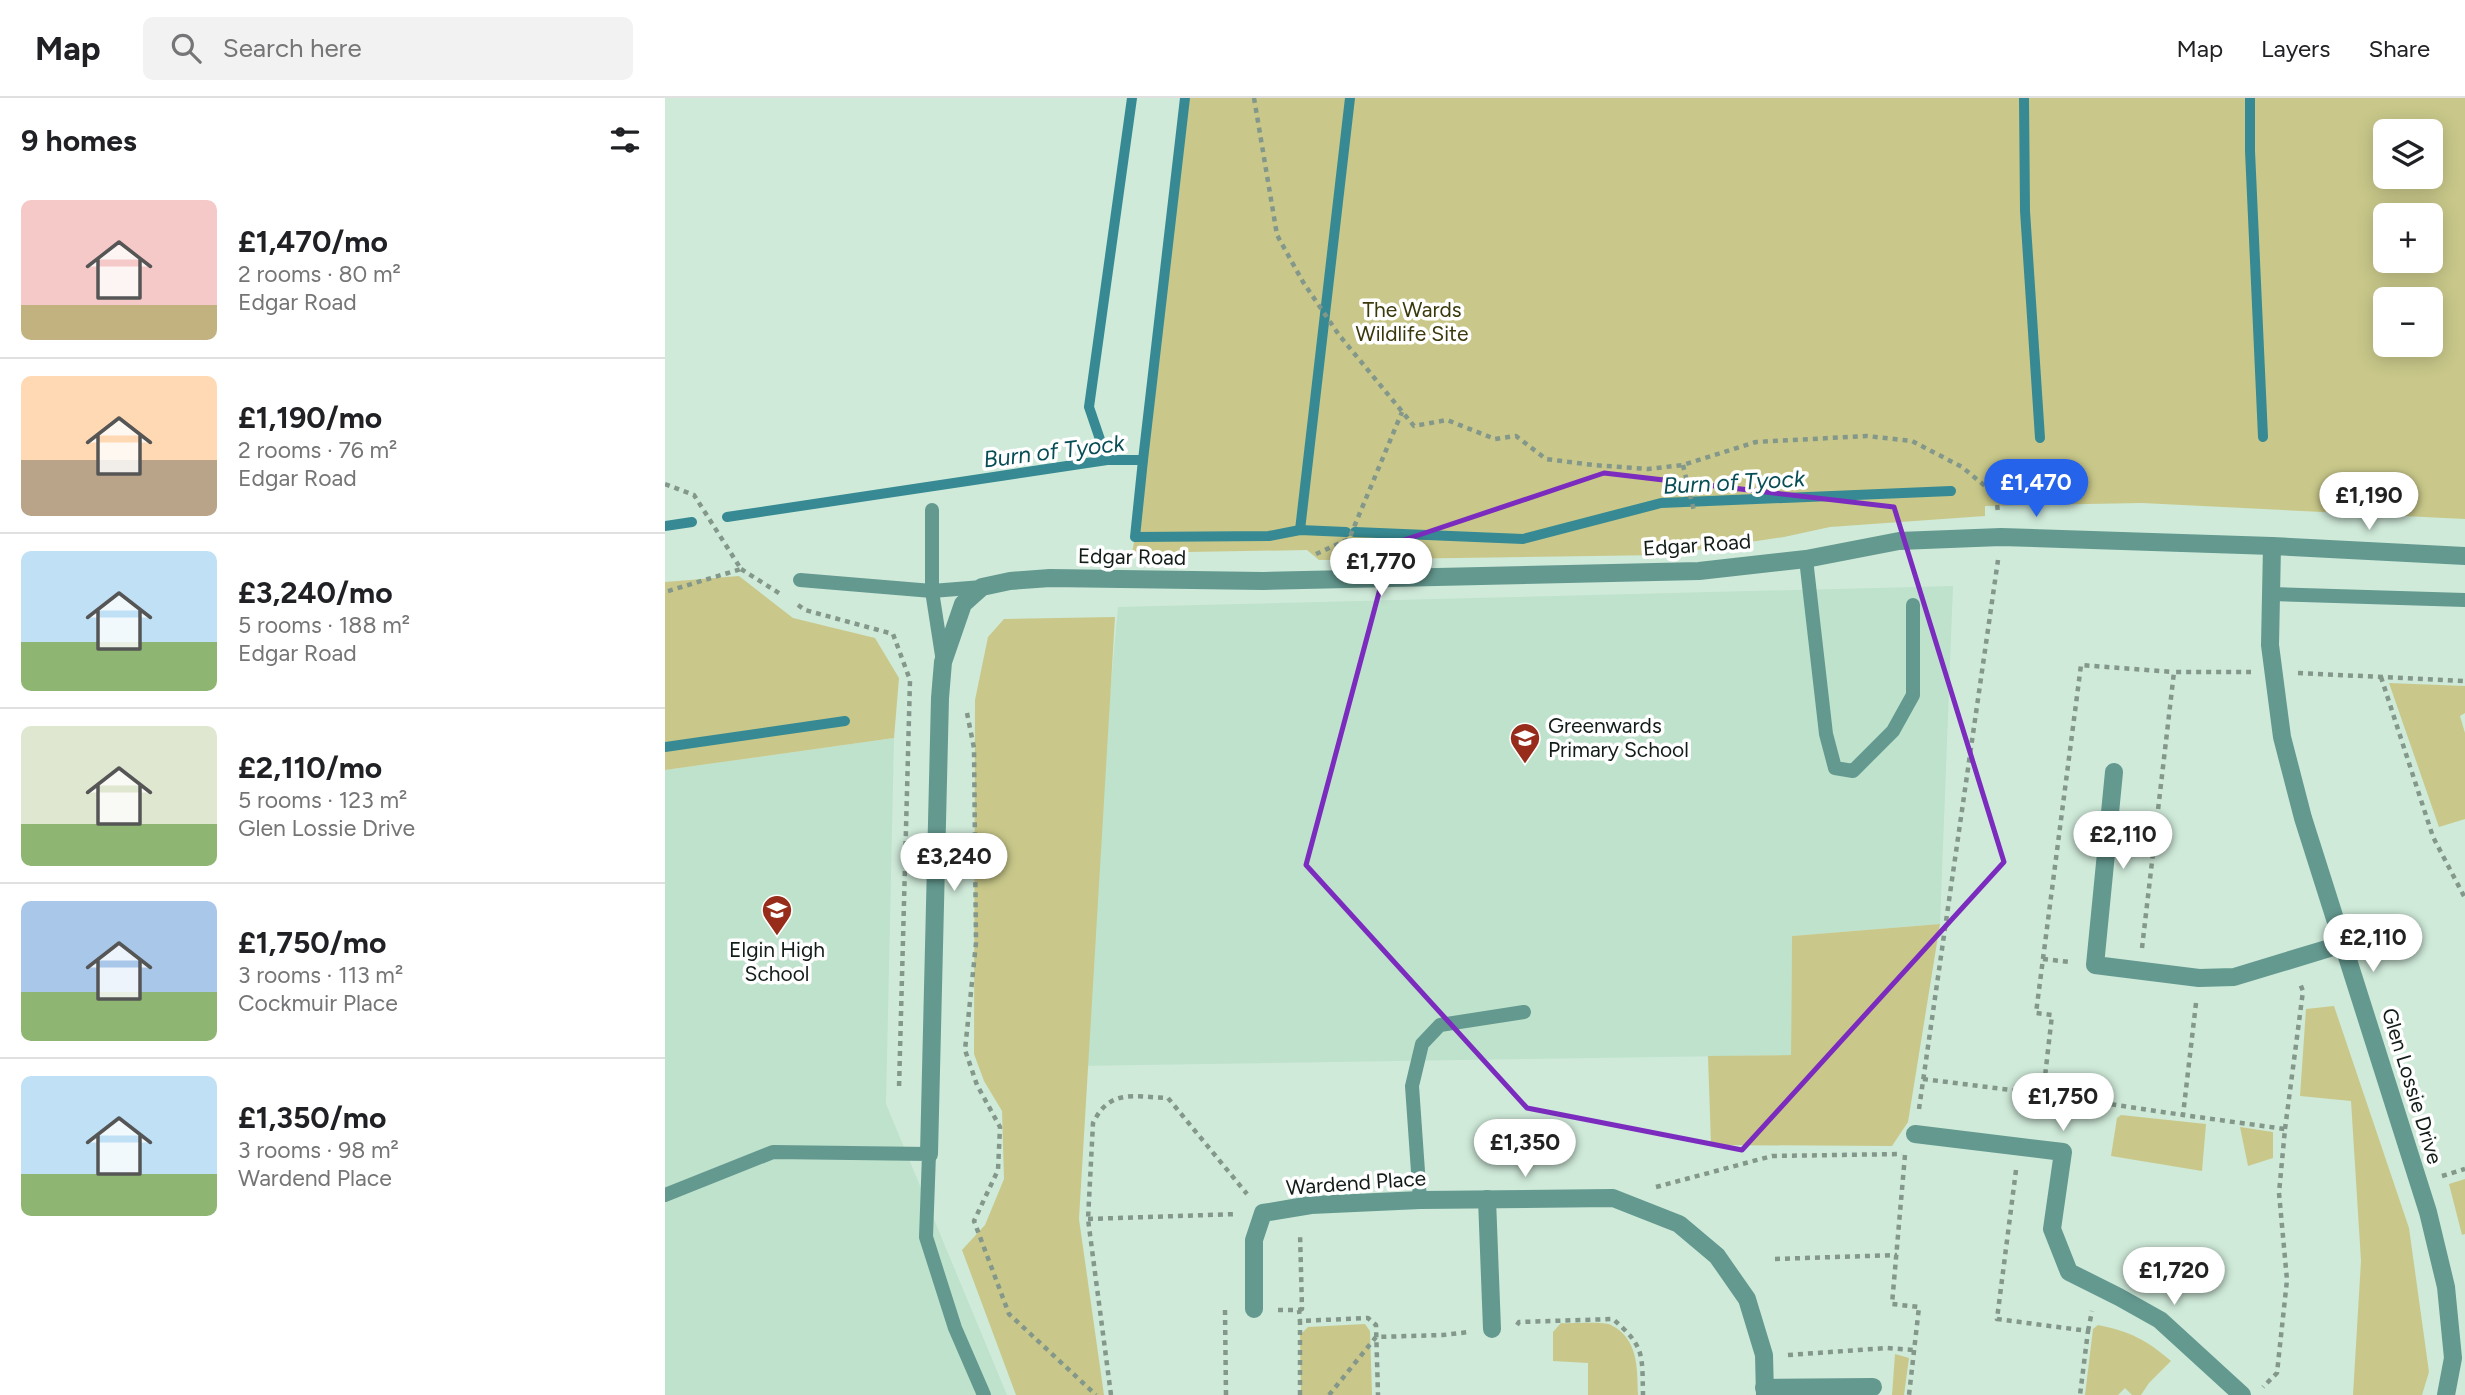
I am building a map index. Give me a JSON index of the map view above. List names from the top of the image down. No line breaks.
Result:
{"streets":{"street":["Edgar Road","Glen Lossie Drive","Wardend Place"]},"crossings":[["Edgar Road","Glen Lossie Drive"]],"water":["Burn of Tyock"],"parks":["The Wards Wildlife Site"],"places":{"school or university":["Greenwards Primary School","Elgin High School"]},"page":{"header":"Map","search":"Search here","nav":["Map","Layers","Share"],"heading":"9 homes","map_buttons":["+","−"],"list":[{"name":"£1,470/mo","note":"2 rooms · 80 m² · Edgar Road"},{"name":"£1,190/mo","note":"2 rooms · 76 m² · Edgar Road"},{"name":"£3,240/mo","note":"5 rooms · 188 m² · Edgar Road"},{"name":"£2,110/mo","note":"5 rooms · 123 m² · Glen Lossie Drive"},{"name":"£1,750/mo","note":"3 rooms · 113 m² · Cockmuir Place"},{"name":"£1,350/mo","note":"3 rooms · 98 m² · Wardend Place"}],"price":["£1,470","£1,190","£1,770","£2,110","£3,240","£2,110","£1,750","£1,350","£1,720"]}}
